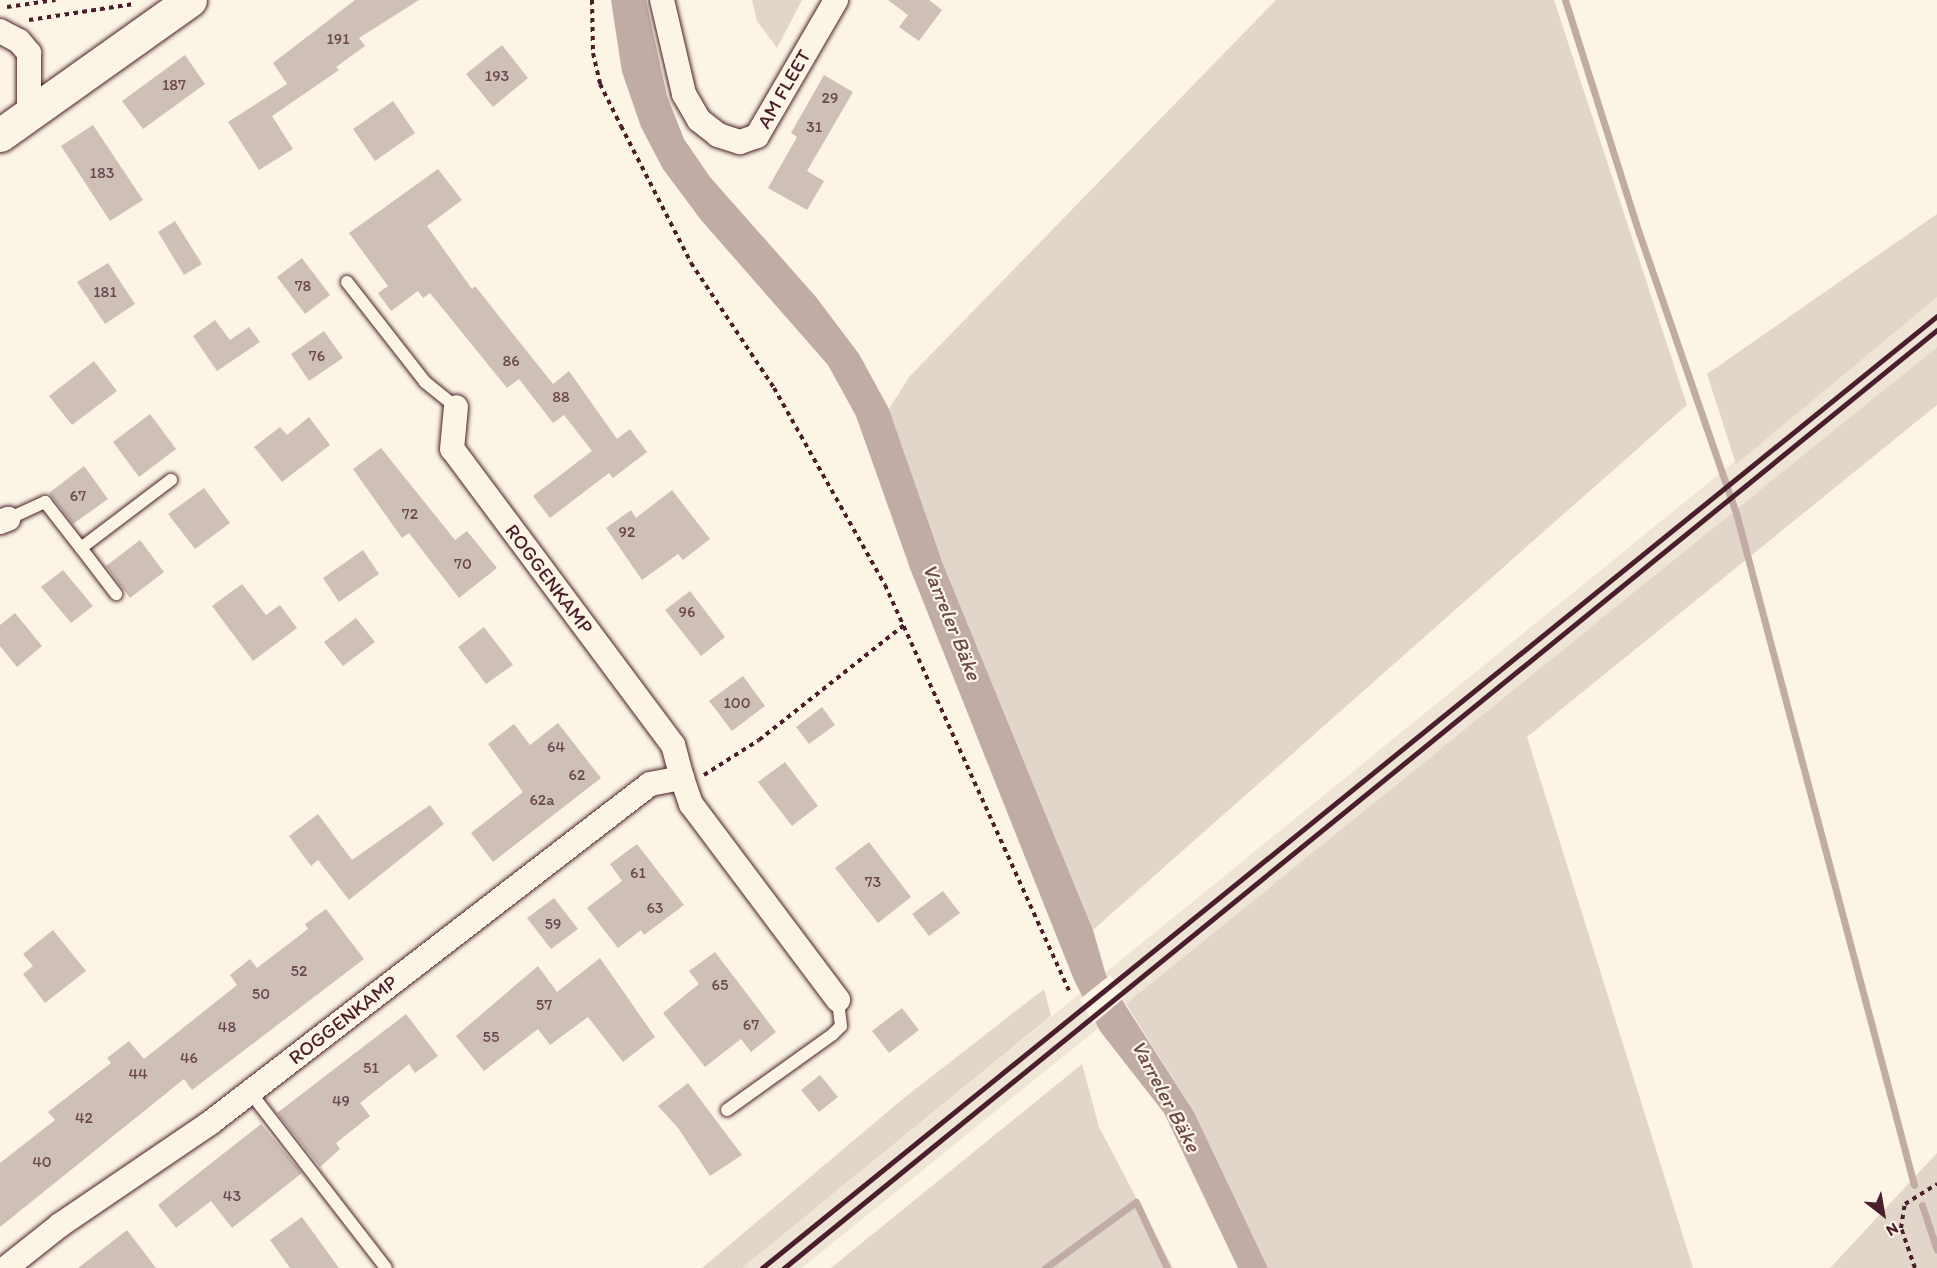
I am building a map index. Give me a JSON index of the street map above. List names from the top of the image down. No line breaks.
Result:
{"streets":{"street":["AM FLEET","ROGGENKAMP"]},"water":["Varreler Bäke"],"house_numbers":["191","193","187","29","31","183","78","181","76","86","88","67","72","92","70","96","100","64","62","62a","61","73","63","59","52","65","50","57","67","48","55","46","51","44","49","42","40","43"],"north":"bottom right"}
